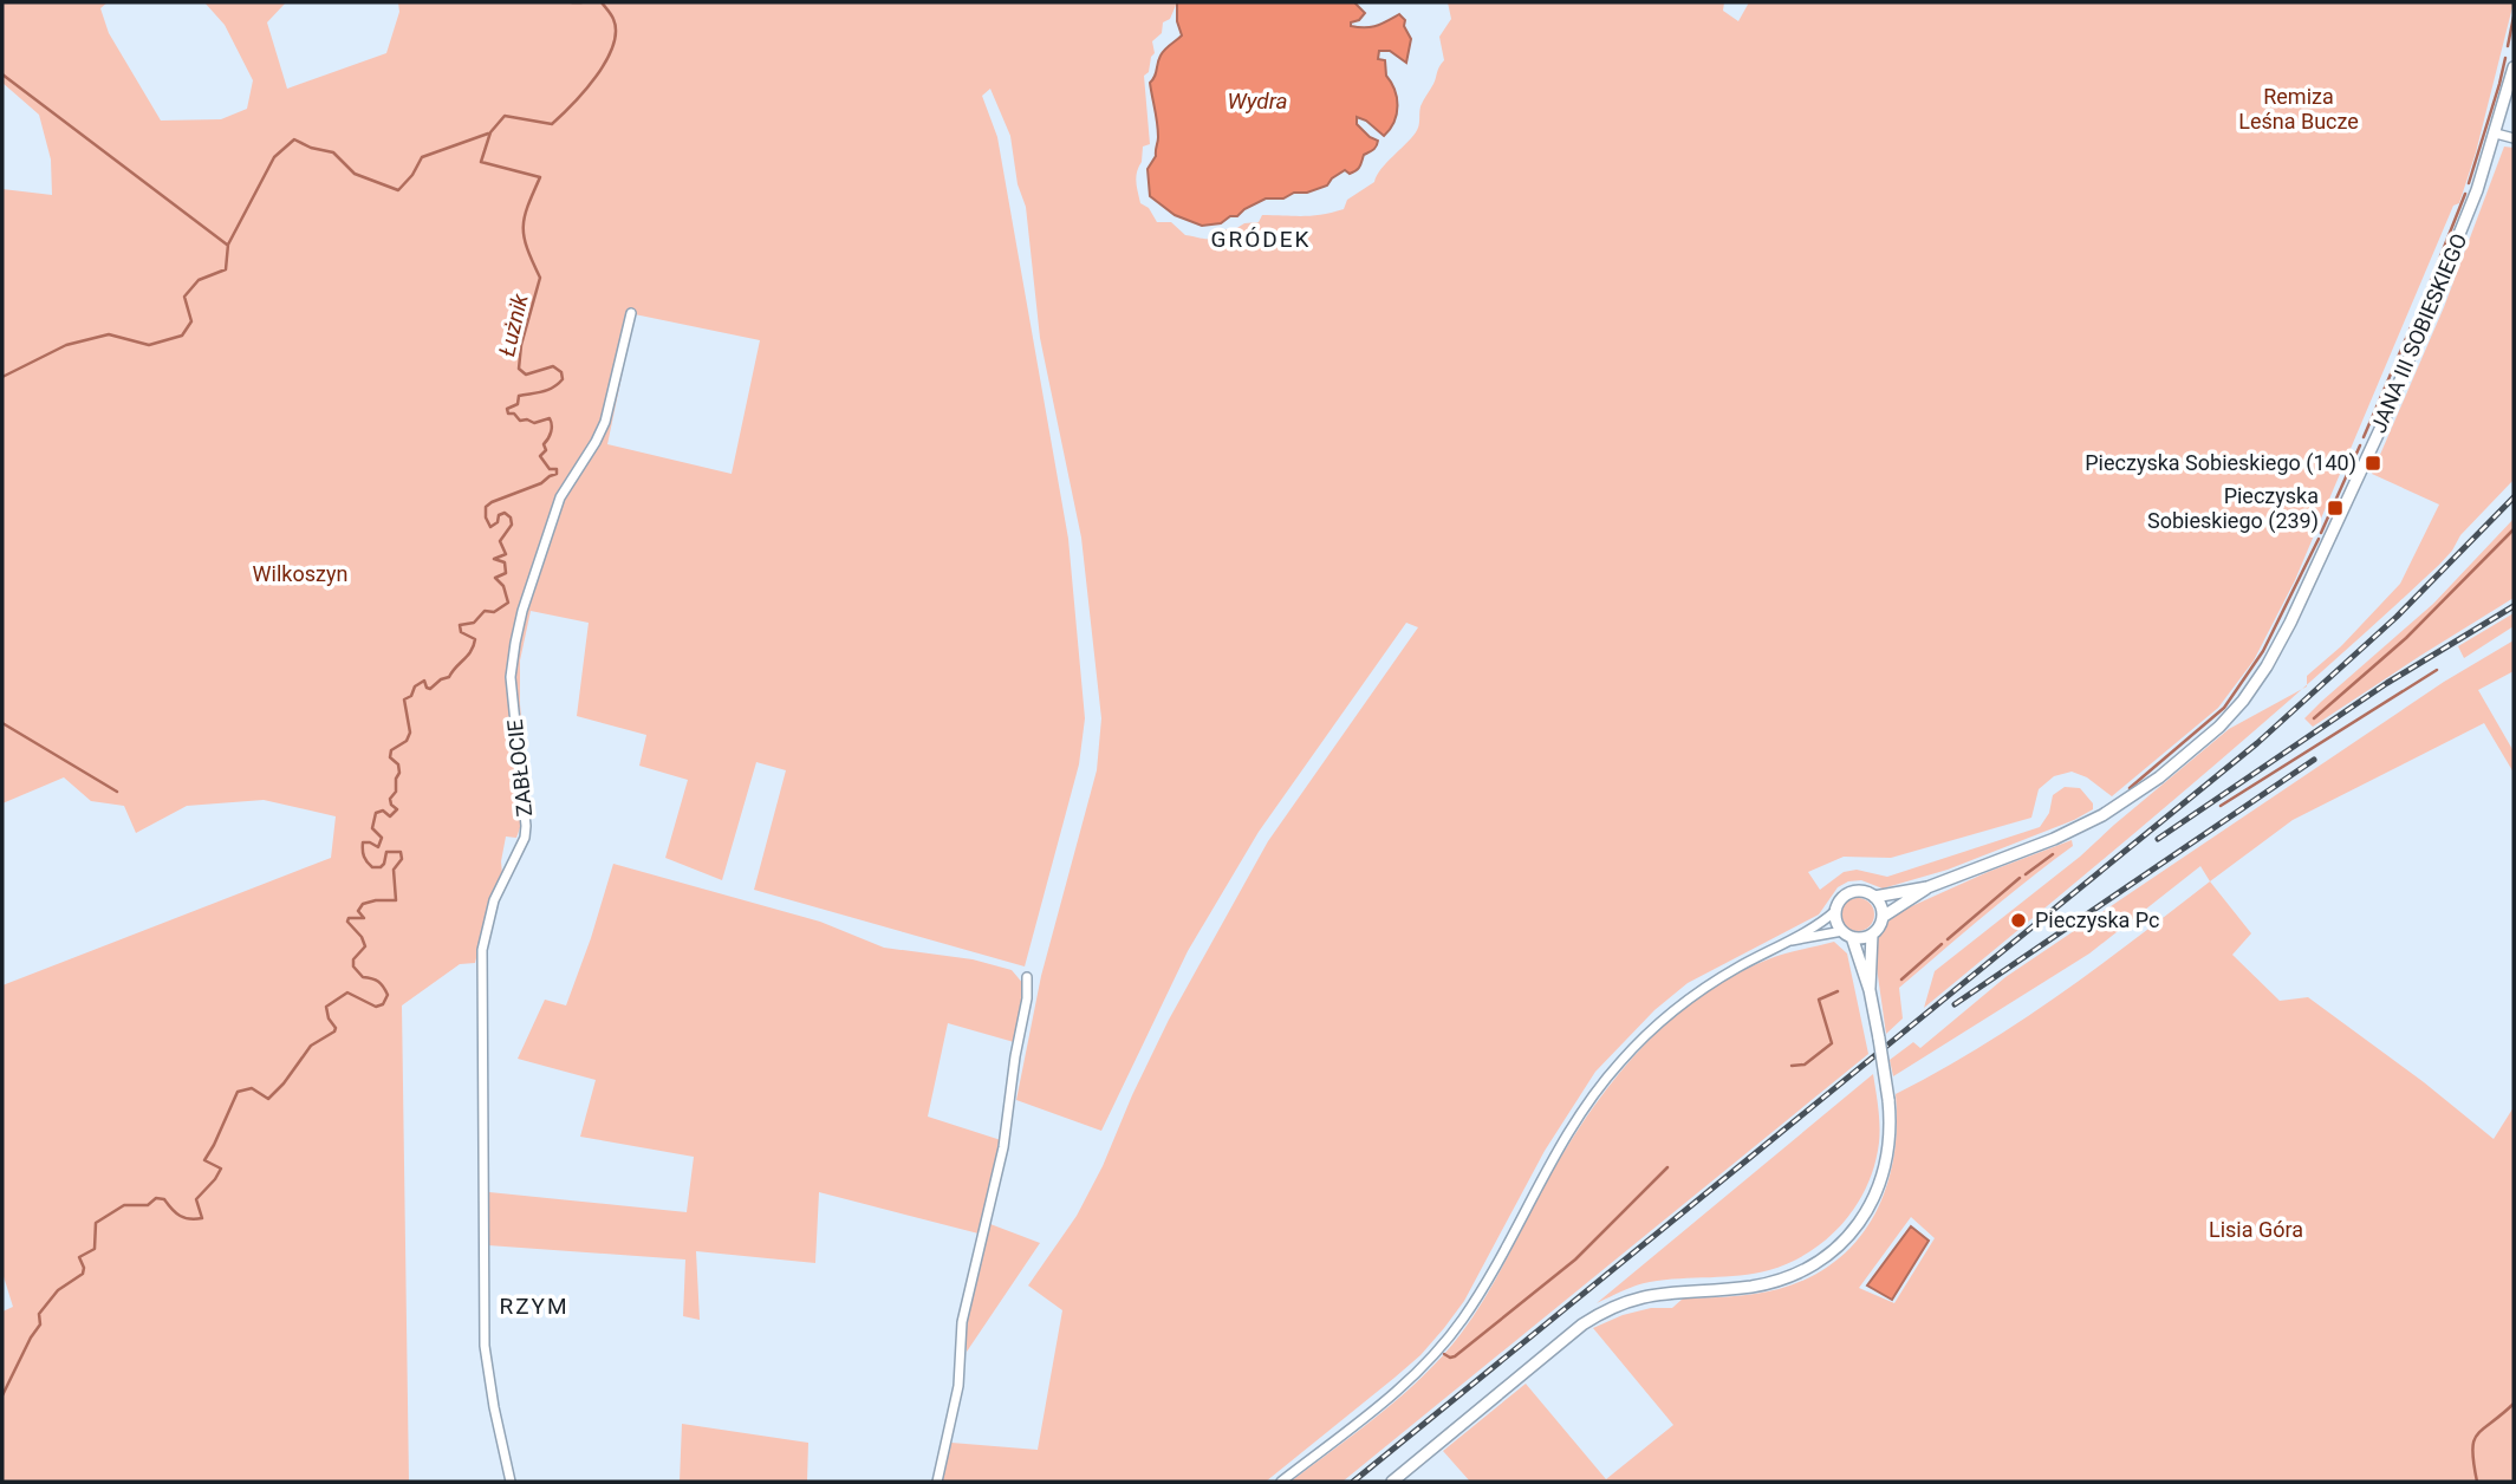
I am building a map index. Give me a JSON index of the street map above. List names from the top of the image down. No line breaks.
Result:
{"streets":{"street":["JANA III SOBIESKIEGO","ZABŁOCIE"]},"districts":["GRÓDEK","RZYM"],"water":["Wydra","Łużnik"],"parks":["Remiza Leśna Bucze","Wilkoszyn","Lisia Góra"],"places":{"transit":["Pieczyska Sobieskiego (140)","Pieczyska Sobieskiego (239)"],"other":["Pieczyska Pc"]}}
